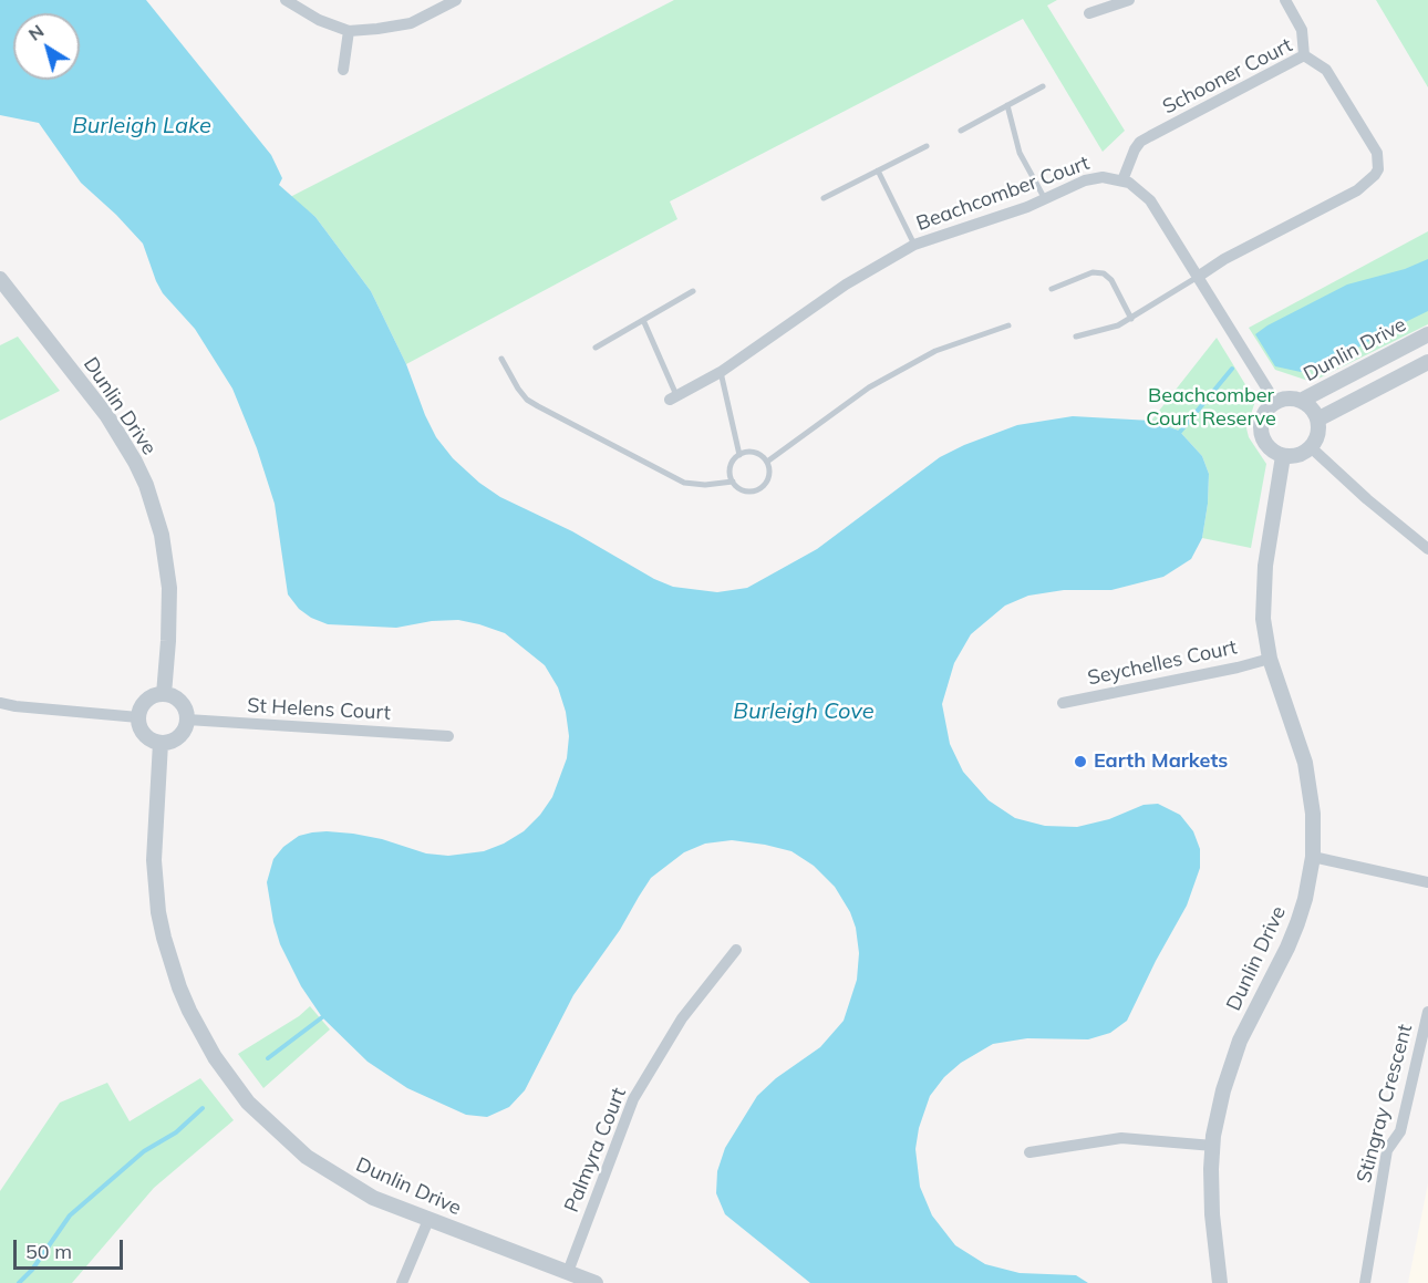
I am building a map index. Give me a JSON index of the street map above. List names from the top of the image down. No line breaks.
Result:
{"streets":{"street":["Schooner Court","Beachcomber Court","Dunlin Drive","Seychelles Court","St Helens Court","Stingray Crescent","Palmyra Court"]},"crossings":[["Schooner Court","Beachcomber Court"],["Dunlin Drive","Seychelles Court"],["Dunlin Drive","St Helens Court"],["Dunlin Drive","Palmyra Court"]],"water":["Burleigh Lake","Burleigh Cove"],"parks":["Beachcomber Court Reserve"],"places":["Earth Markets"],"scale_bar":"50 m","north":"top left"}
